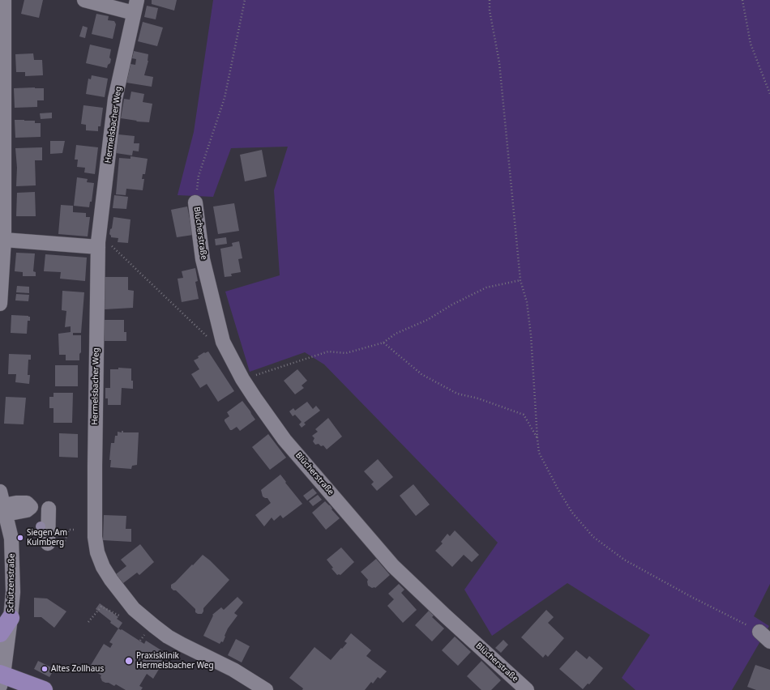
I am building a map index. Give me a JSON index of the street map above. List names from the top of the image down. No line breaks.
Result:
{"streets":{"street":["Hermelsbacher Weg","Blücherstraße","Schützenstraße"]},"places":["Siegen Am Kulmberg","Praxisklinik Hermelsbacher Weg","Altes Zollhaus"]}
